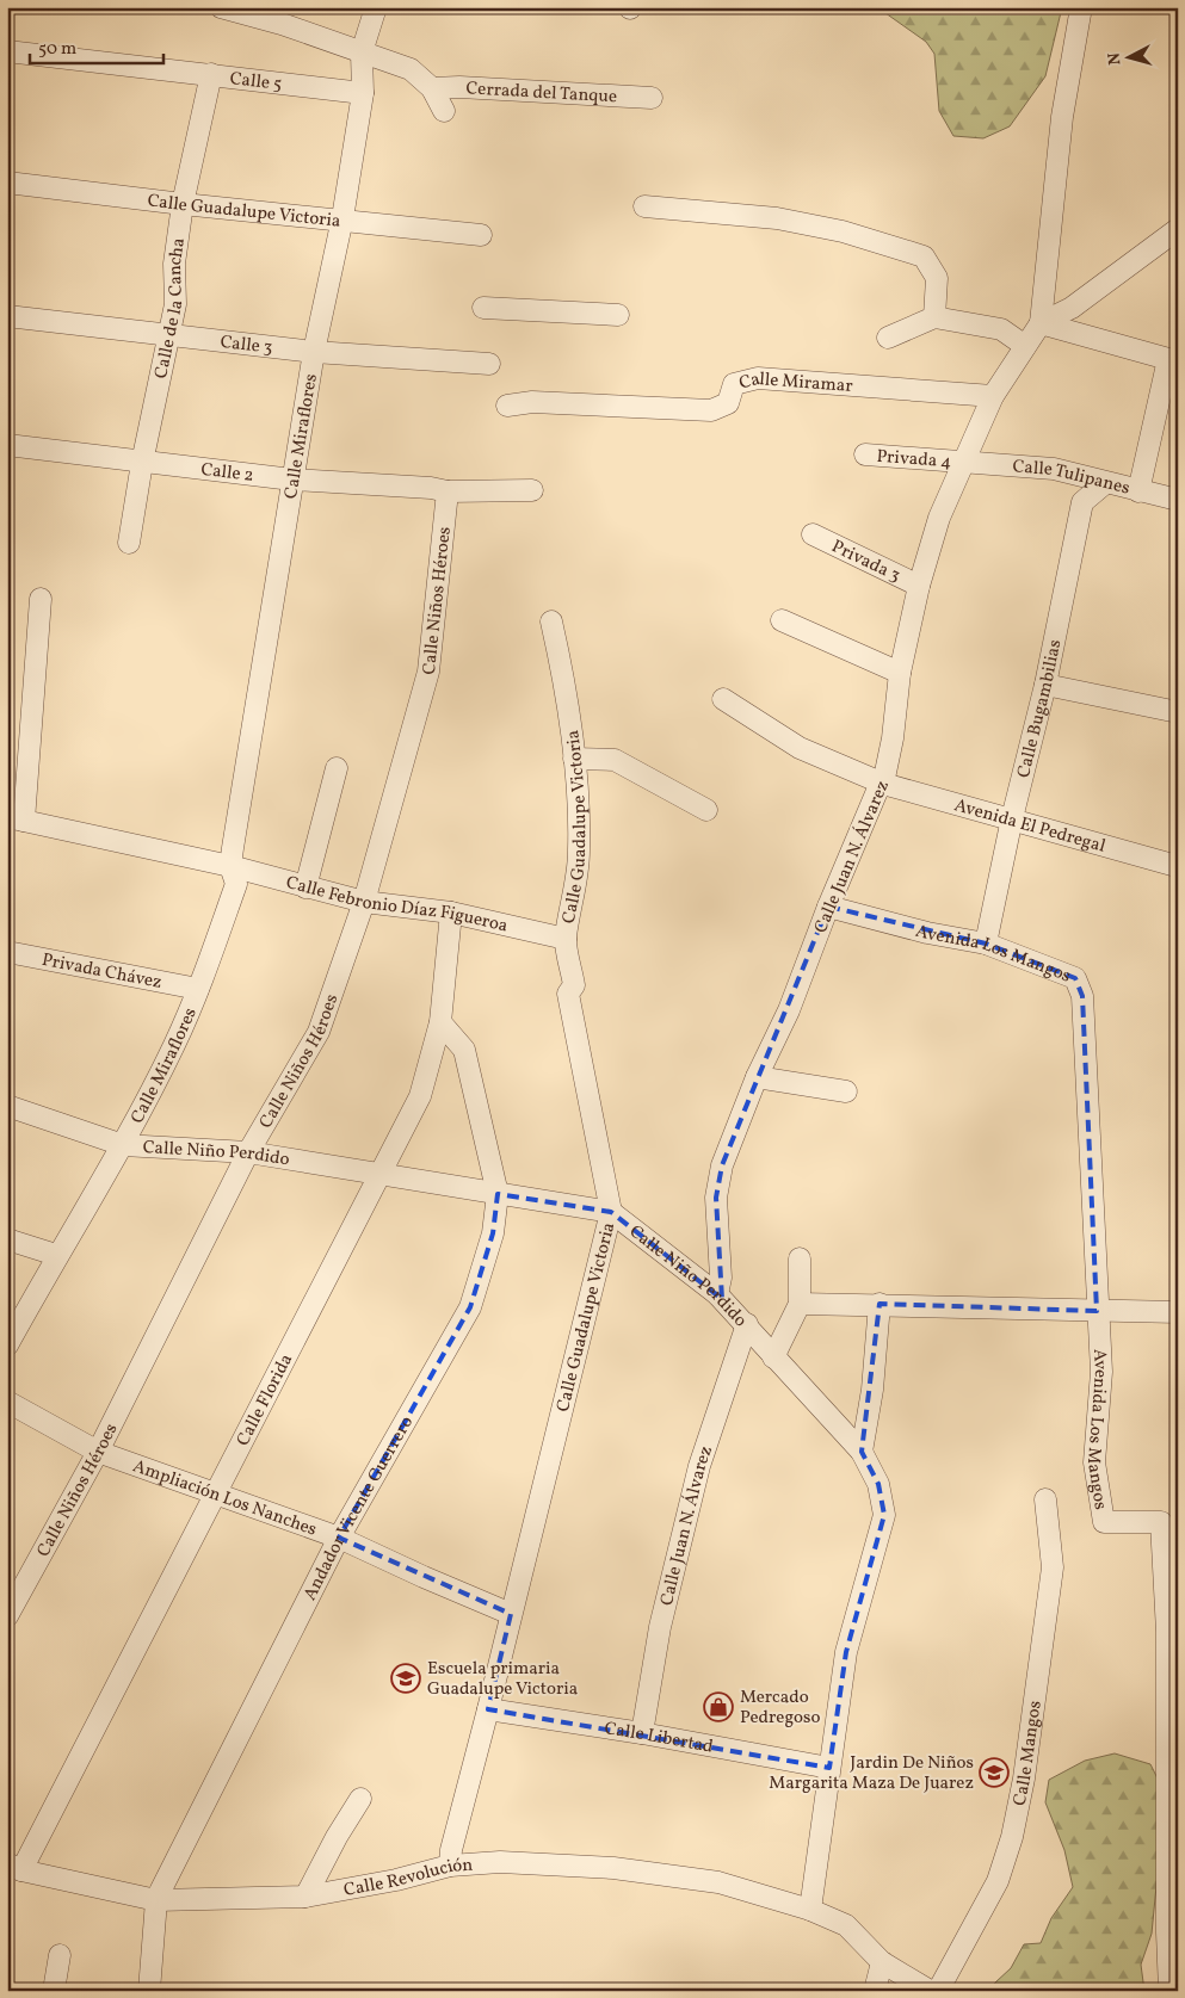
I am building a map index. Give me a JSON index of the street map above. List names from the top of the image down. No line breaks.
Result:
{"streets":{"street":["Calle 5","Cerrada del Tanque","Calle Guadalupe Victoria","Calle de la Cancha","Calle 3","Calle Miramar","Calle Miraflores","Privada 4","Calle 2","Calle Tulipanes","Privada 3","Calle Niños Héroes","Calle Bugambilias","Avenida El Pedregal","Calle Juan N. Álvarez","Calle Febronio Díaz Figueroa","Avenida Los Mangos","Privada Chávez","Calle Niño Perdido","Calle Florida","Ampliación Los Nanches","Andador Vicente Guerrero","Calle Libertad","Calle Mangos","Calle Revolución"]},"crossings":[["Calle 5","Calle de la Cancha"],["Calle 5","Calle Miraflores"],["Calle Guadalupe Victoria","Calle de la Cancha"],["Calle Guadalupe Victoria","Calle Miraflores"],["Calle Guadalupe Victoria","Calle Febronio Díaz Figueroa"],["Calle Guadalupe Victoria","Calle Niño Perdido"],["Calle Guadalupe Victoria","Ampliación Los Nanches"],["Calle Guadalupe Victoria","Calle Libertad"],["Calle Guadalupe Victoria","Calle Revolución"],["Calle de la Cancha","Calle 3"],["Calle de la Cancha","Calle 2"],["Calle 3","Calle Miraflores"],["Calle Miramar","Calle Juan N. Álvarez"],["Calle Miraflores","Calle 2"],["Calle Miraflores","Calle Febronio Díaz Figueroa"],["Calle Miraflores","Privada Chávez"],["Calle Miraflores","Calle Niño Perdido"],["Privada 4","Calle Tulipanes"],["Privada 4","Calle Juan N. Álvarez"],["Calle 2","Calle Niños Héroes"],["Calle Tulipanes","Calle Juan N. Álvarez"],["Privada 3","Calle Juan N. Álvarez"],["Calle Niños Héroes","Calle Febronio Díaz Figueroa"],["Calle Niños Héroes","Calle Niño Perdido"],["Calle Niños Héroes","Ampliación Los Nanches"],["Calle Bugambilias","Avenida El Pedregal"],["Calle Bugambilias","Avenida Los Mangos"],["Avenida El Pedregal","Calle Juan N. Álvarez"],["Calle Juan N. Álvarez","Avenida Los Mangos"],["Calle Juan N. Álvarez","Calle Niño Perdido"],["Calle Juan N. Álvarez","Calle Libertad"],["Calle Febronio Díaz Figueroa","Calle Florida"],["Calle Niño Perdido","Calle Florida"],["Calle Niño Perdido","Andador Vicente Guerrero"],["Calle Niño Perdido","Calle Libertad"],["Calle Niño Perdido","Calle Revolución"],["Calle Florida","Ampliación Los Nanches"],["Calle Florida","Andador Vicente Guerrero"],["Calle Florida","Calle Revolución"],["Ampliación Los Nanches","Andador Vicente Guerrero"],["Andador Vicente Guerrero","Calle Revolución"]],"places":{"school or university":["Escuela primaria Guadalupe Victoria","Jardin De Niños Margarita Maza De Juarez"],"shop":["Mercado Pedregoso"]},"scale_bar":"50 m","north":"left"}
